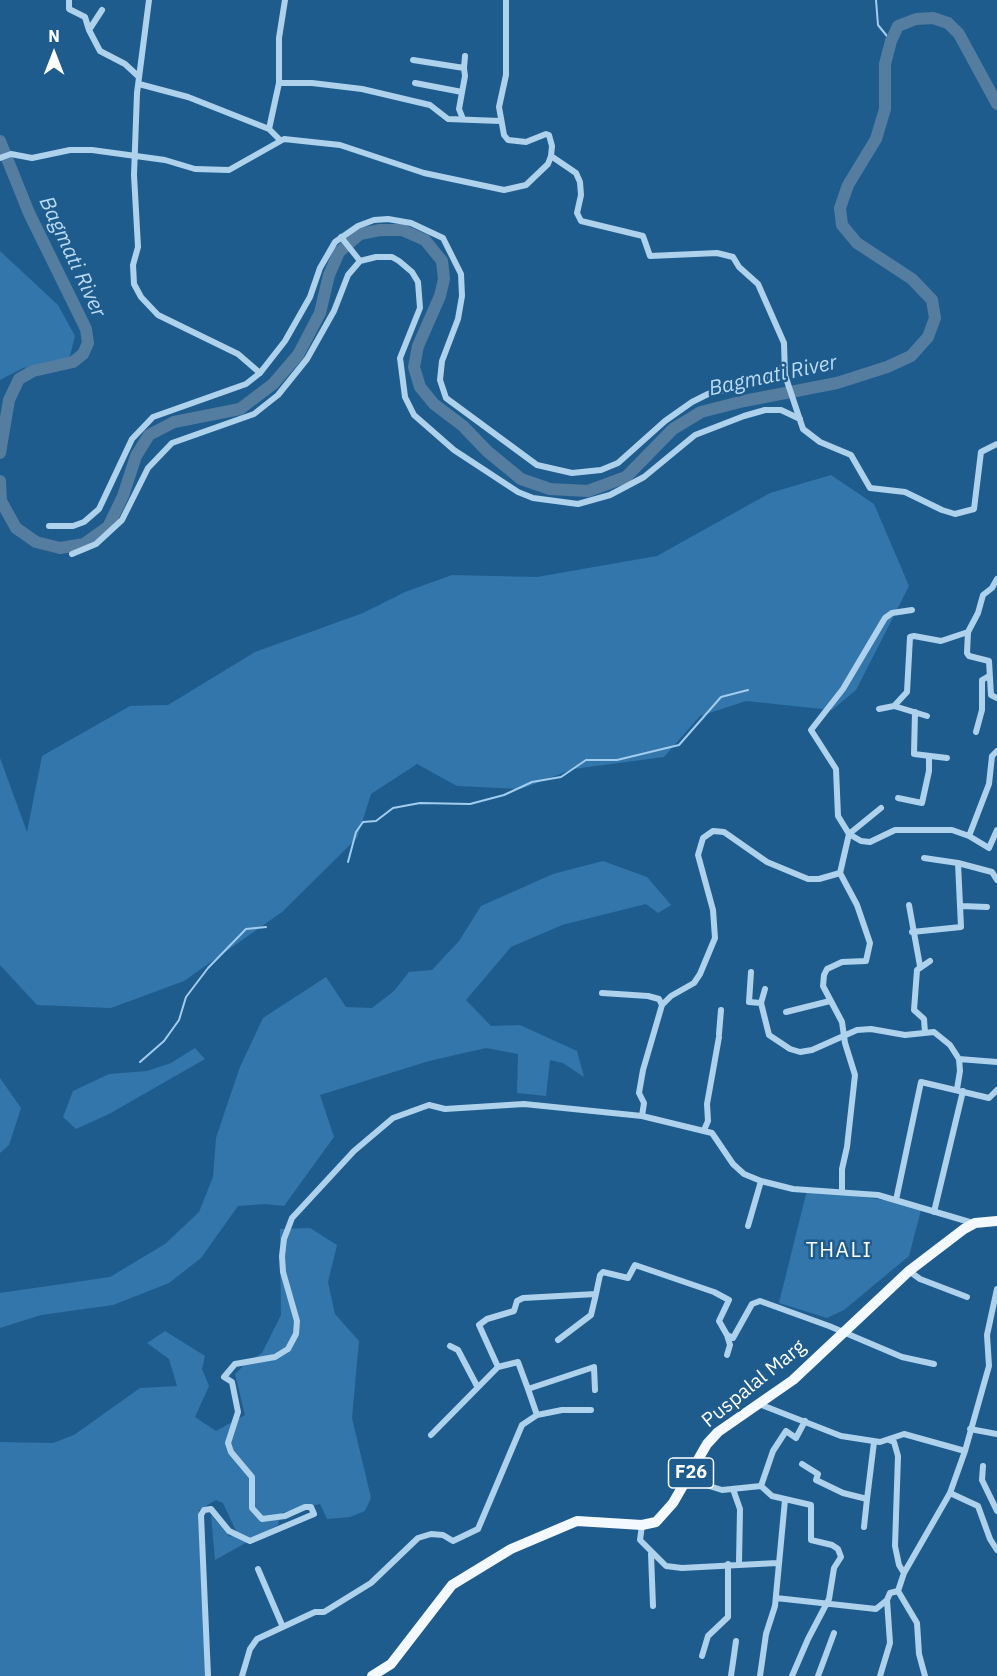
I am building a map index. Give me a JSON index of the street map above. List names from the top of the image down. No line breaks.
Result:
{"streets":{"main road":["Puspalal Marg","F26"]},"districts":["THALI"],"water":["Bagmati River"],"north":"top"}
